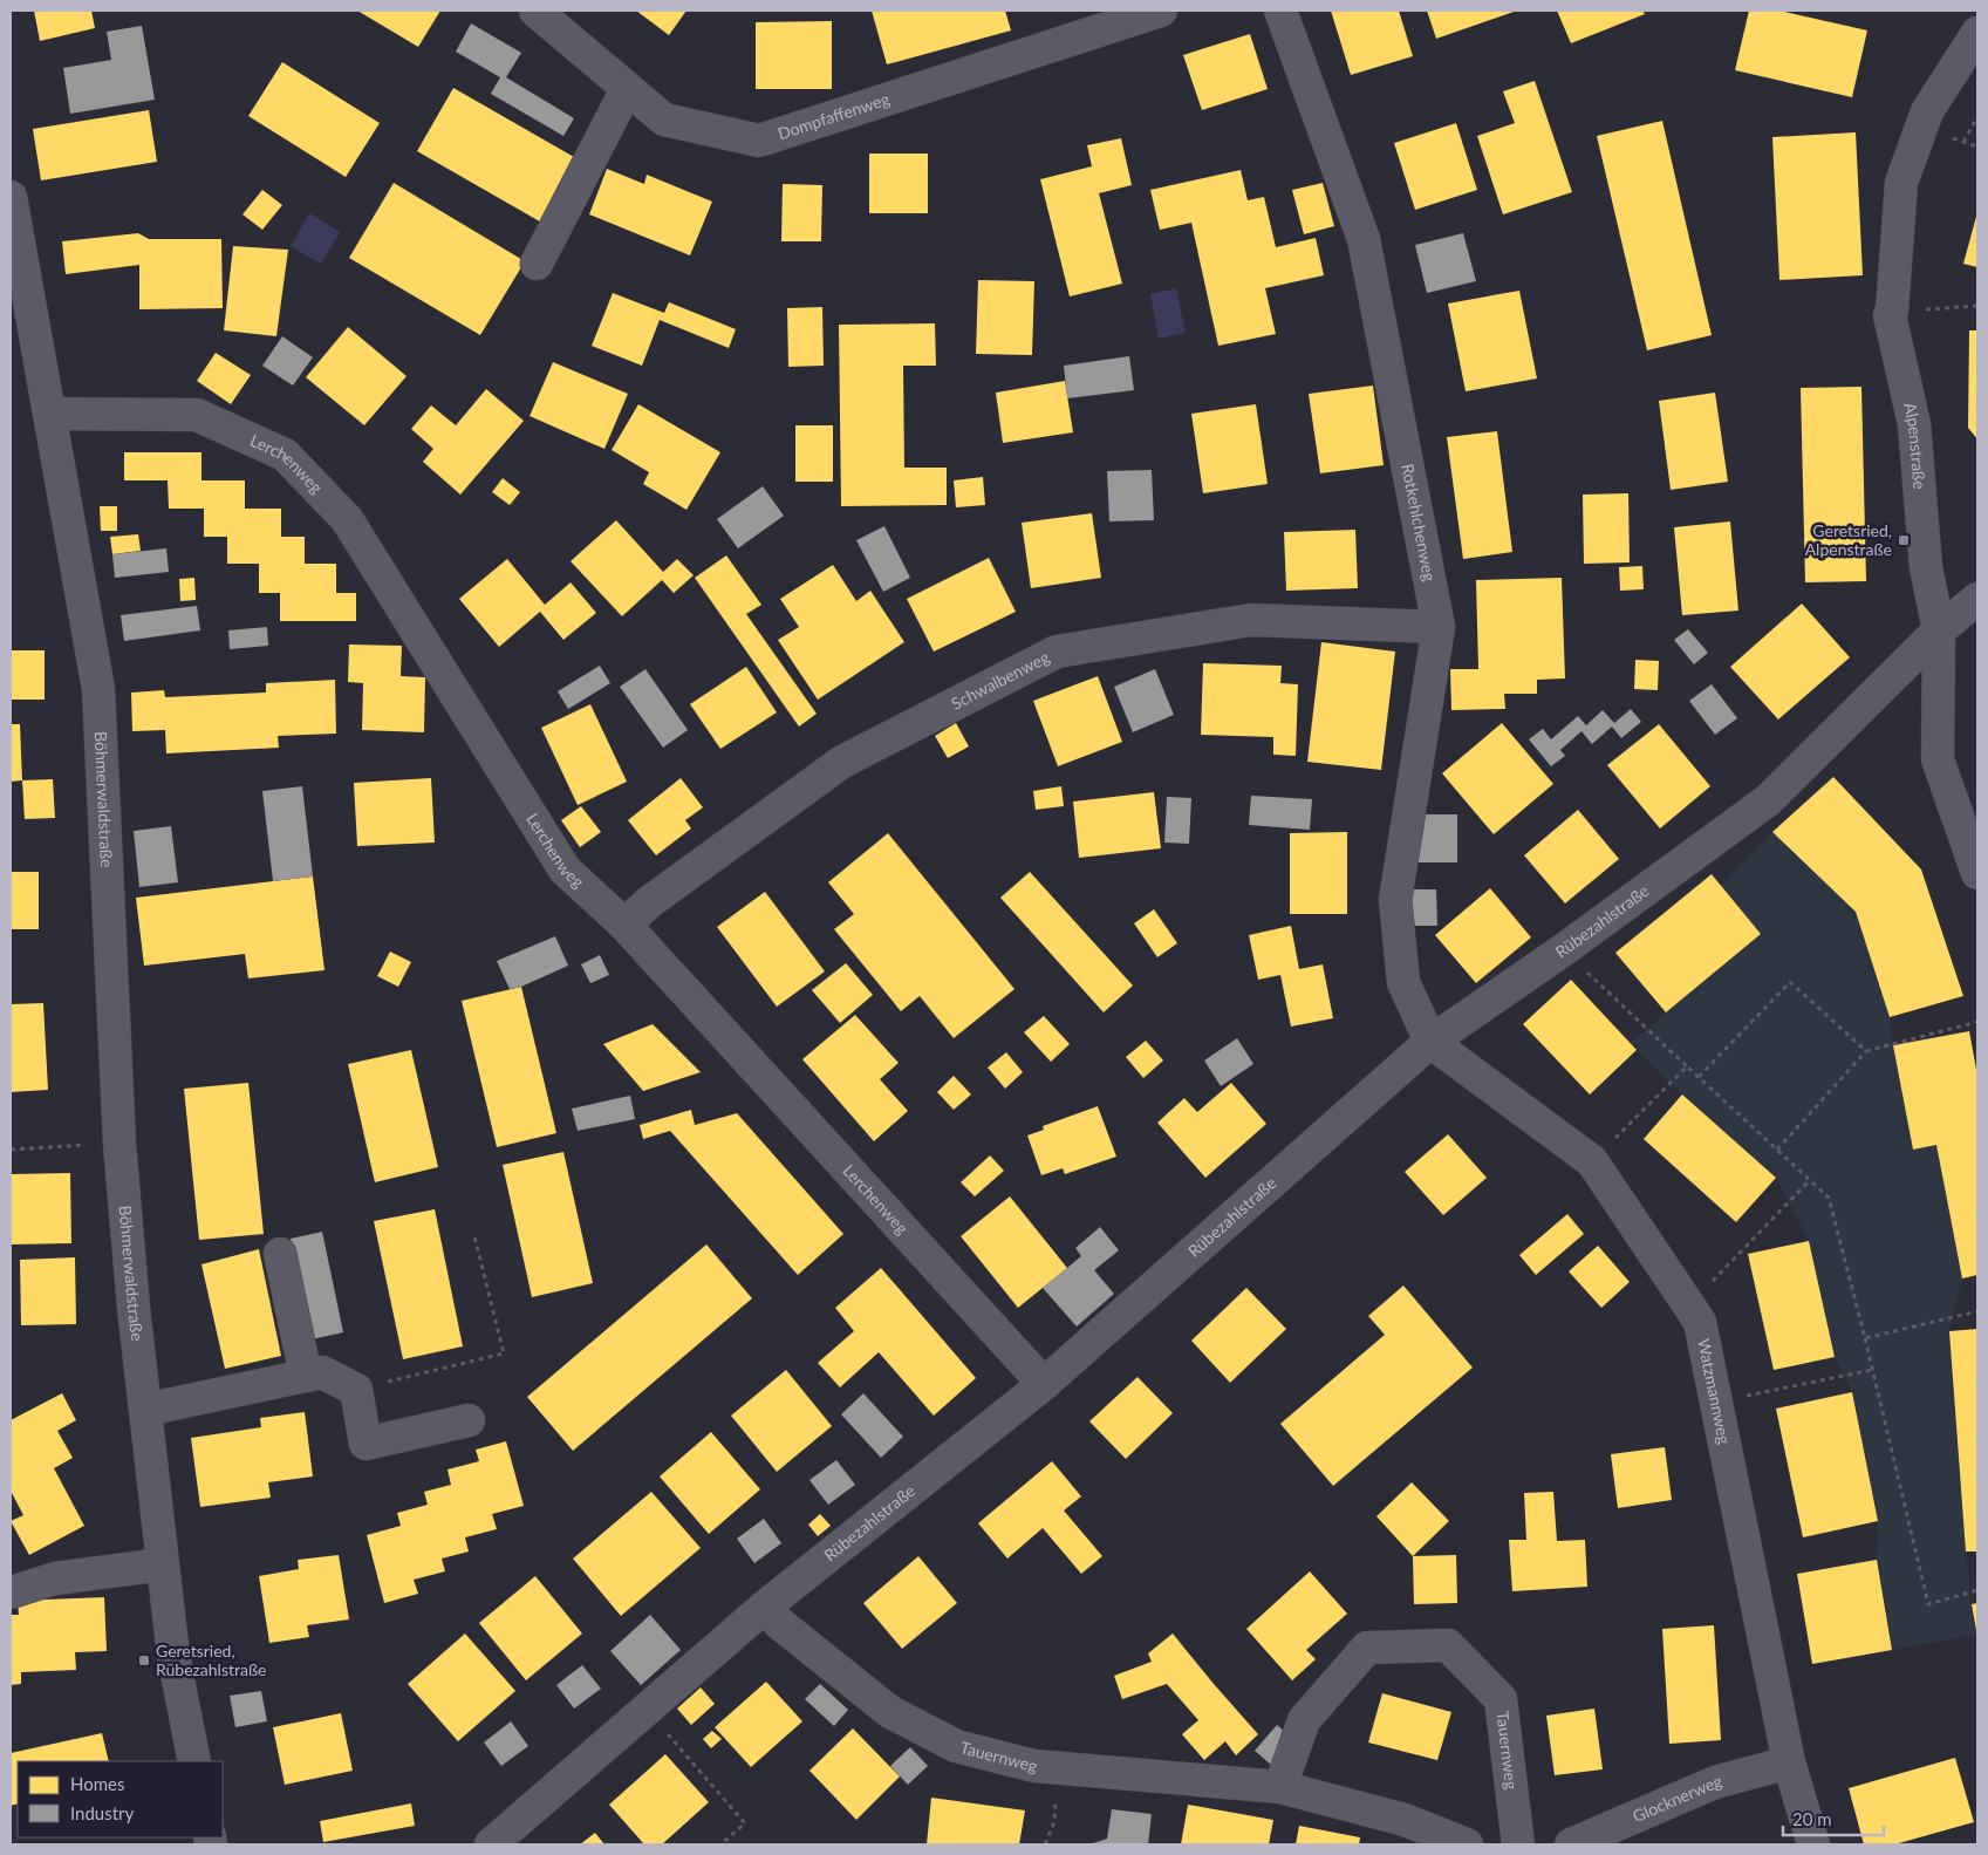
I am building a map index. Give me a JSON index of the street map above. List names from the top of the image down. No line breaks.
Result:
{"streets":{"street":["Dompfaffenweg","Alpenstraße","Lerchenweg","Rotkehlchenweg","Schwalbenweg","Böhmerwaldstraße","Rübezahlstraße","Watzmannweg","Tauernweg","Glocknerweg"]},"crossings":[["Alpenstraße","Rübezahlstraße"],["Lerchenweg","Schwalbenweg"],["Lerchenweg","Böhmerwaldstraße"],["Lerchenweg","Rübezahlstraße"],["Rotkehlchenweg","Schwalbenweg"],["Rotkehlchenweg","Rübezahlstraße"],["Rotkehlchenweg","Watzmannweg"],["Rübezahlstraße","Watzmannweg"],["Rübezahlstraße","Tauernweg"],["Watzmannweg","Glocknerweg"]],"places":{"transit":["Geretsried, Alpenstraße","Geretsried, Rübezahlstraße"]},"legend":["Homes","Industry"],"scale_bar":"20 m"}
